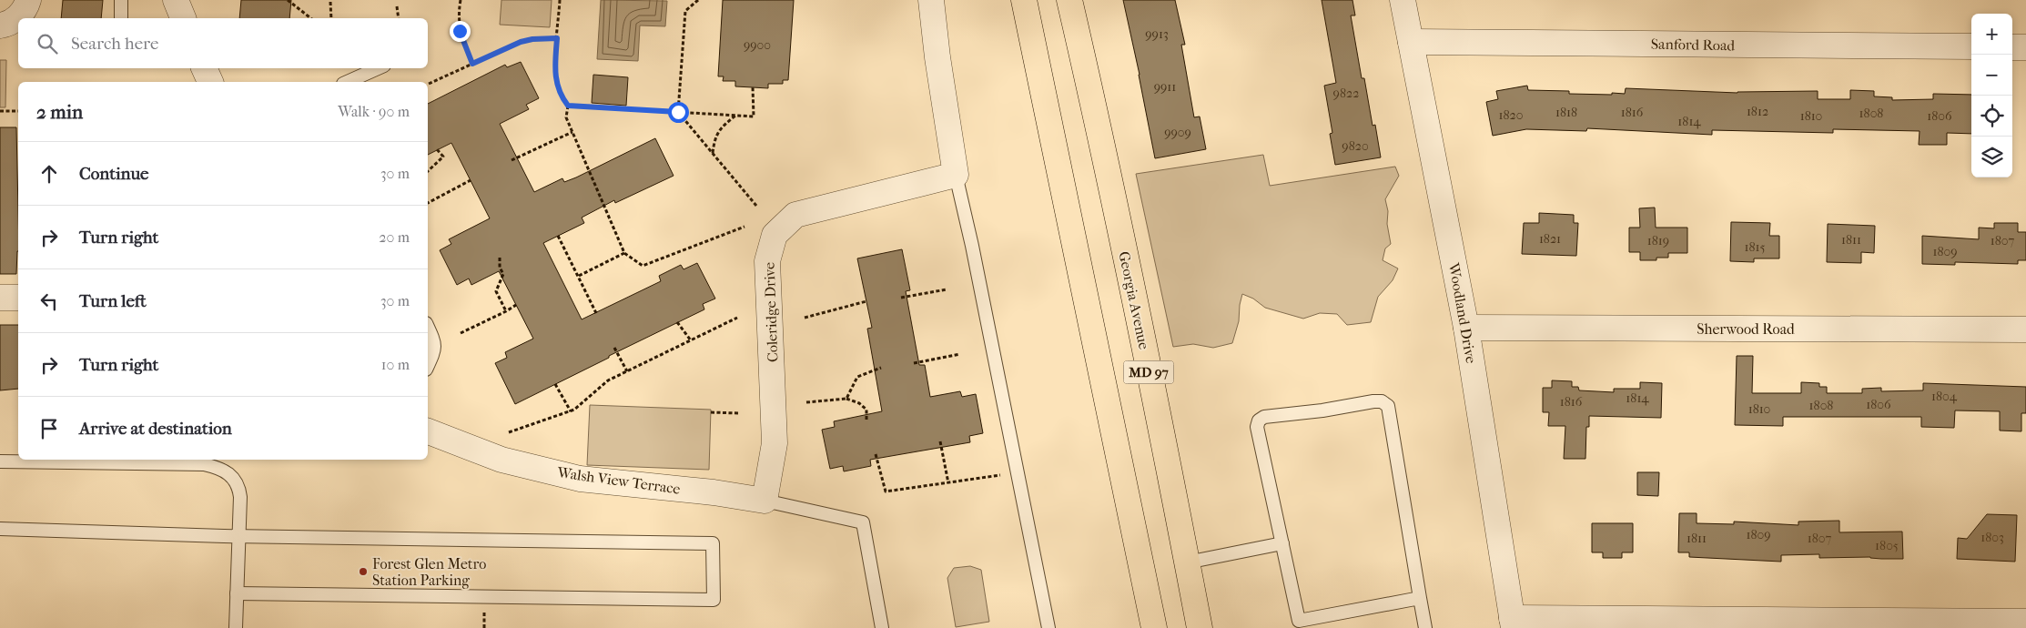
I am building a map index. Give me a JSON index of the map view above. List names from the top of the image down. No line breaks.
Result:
{"streets":{"main road":["Georgia Avenue","MD 97"],"street":["Sanford Road","Coleridge Drive","Woodland Drive","Sherwood Road","Walsh View Terrace"]},"crossings":[["Sanford Road","Woodland Drive"],["Coleridge Drive","Walsh View Terrace"],["Woodland Drive","Sherwood Road"]],"places":["Forest Glen Metro Station Parking"],"house_numbers":["9913","9900","9911","9822","1812","1818","1816","1808","1820","1810","1806","1814","9909","9820","1821","1811","1819","1807","1815","1809","1804","1814","1816","1806","1808","1810","1809","1803","1811","1807","1805"],"page":{"map_buttons":["+","−"],"search":"Search here","heading":["2 min","Walk · 90 m"],"list":[["Continue","30 m"],["Turn right","20 m"],["Turn left","30 m"],["Turn right","10 m"],"Arrive at destination"]}}
